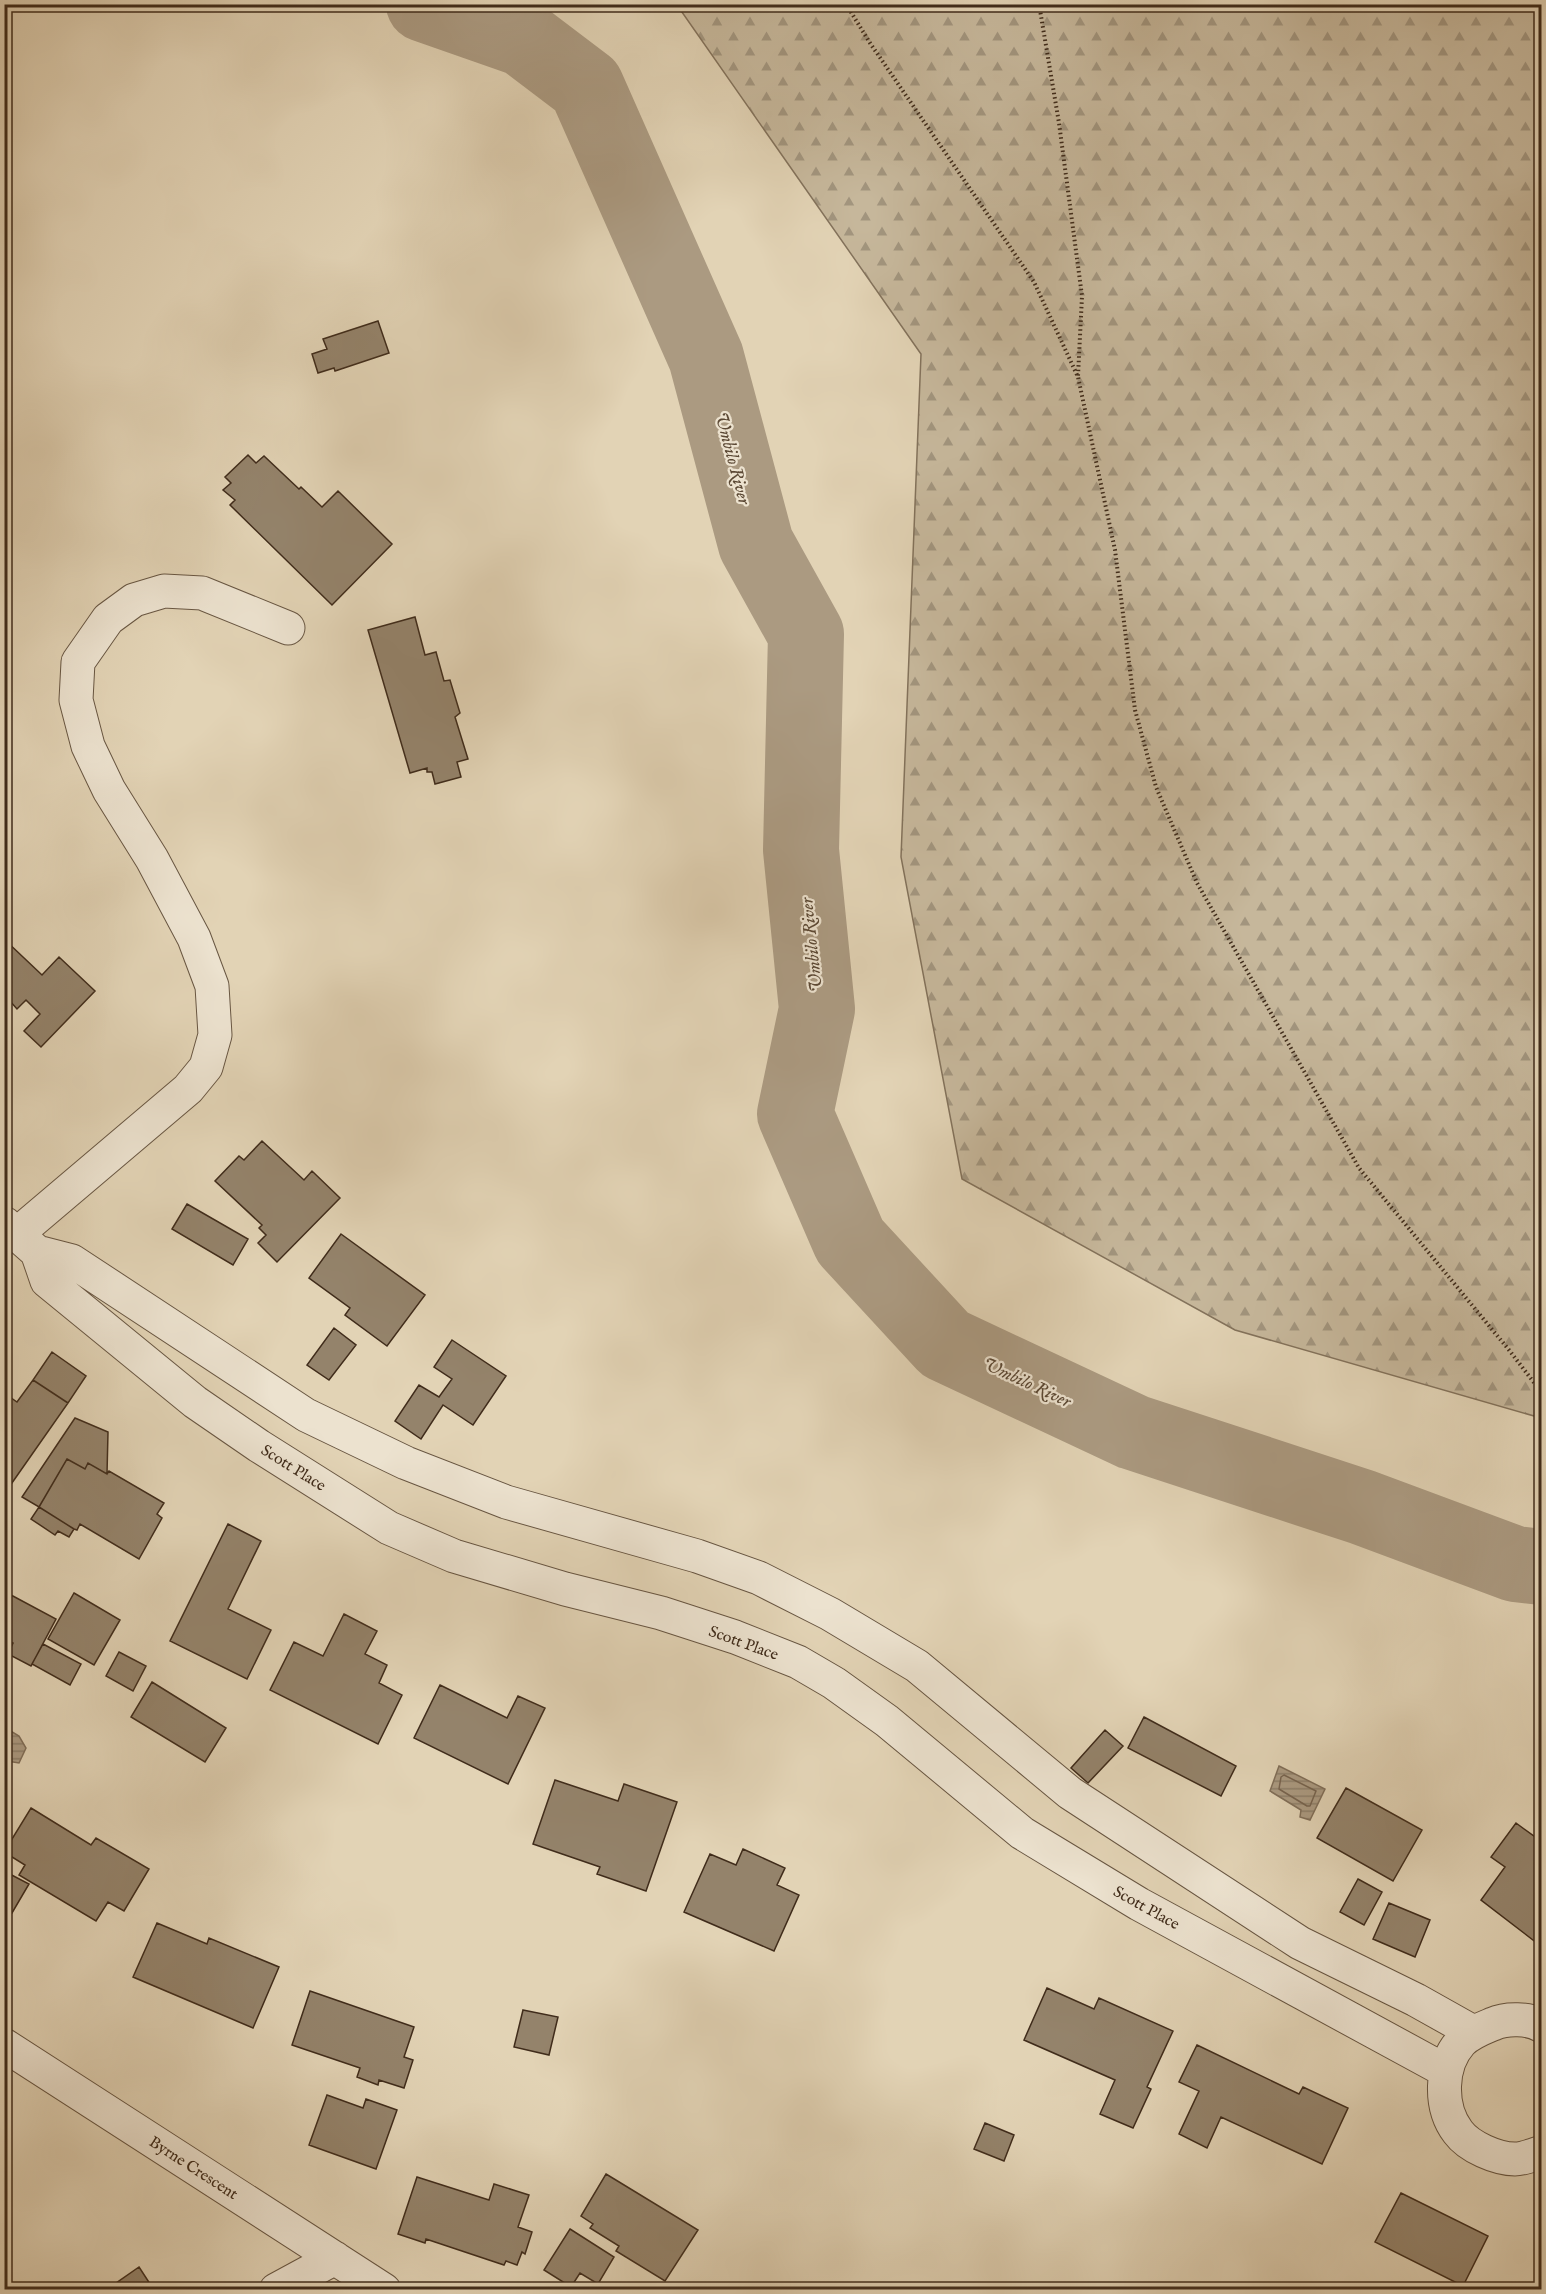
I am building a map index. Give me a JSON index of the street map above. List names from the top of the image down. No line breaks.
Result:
{"streets":{"street":["Scott Place","Byrne Crescent"]},"water":["Umbilo River"]}
